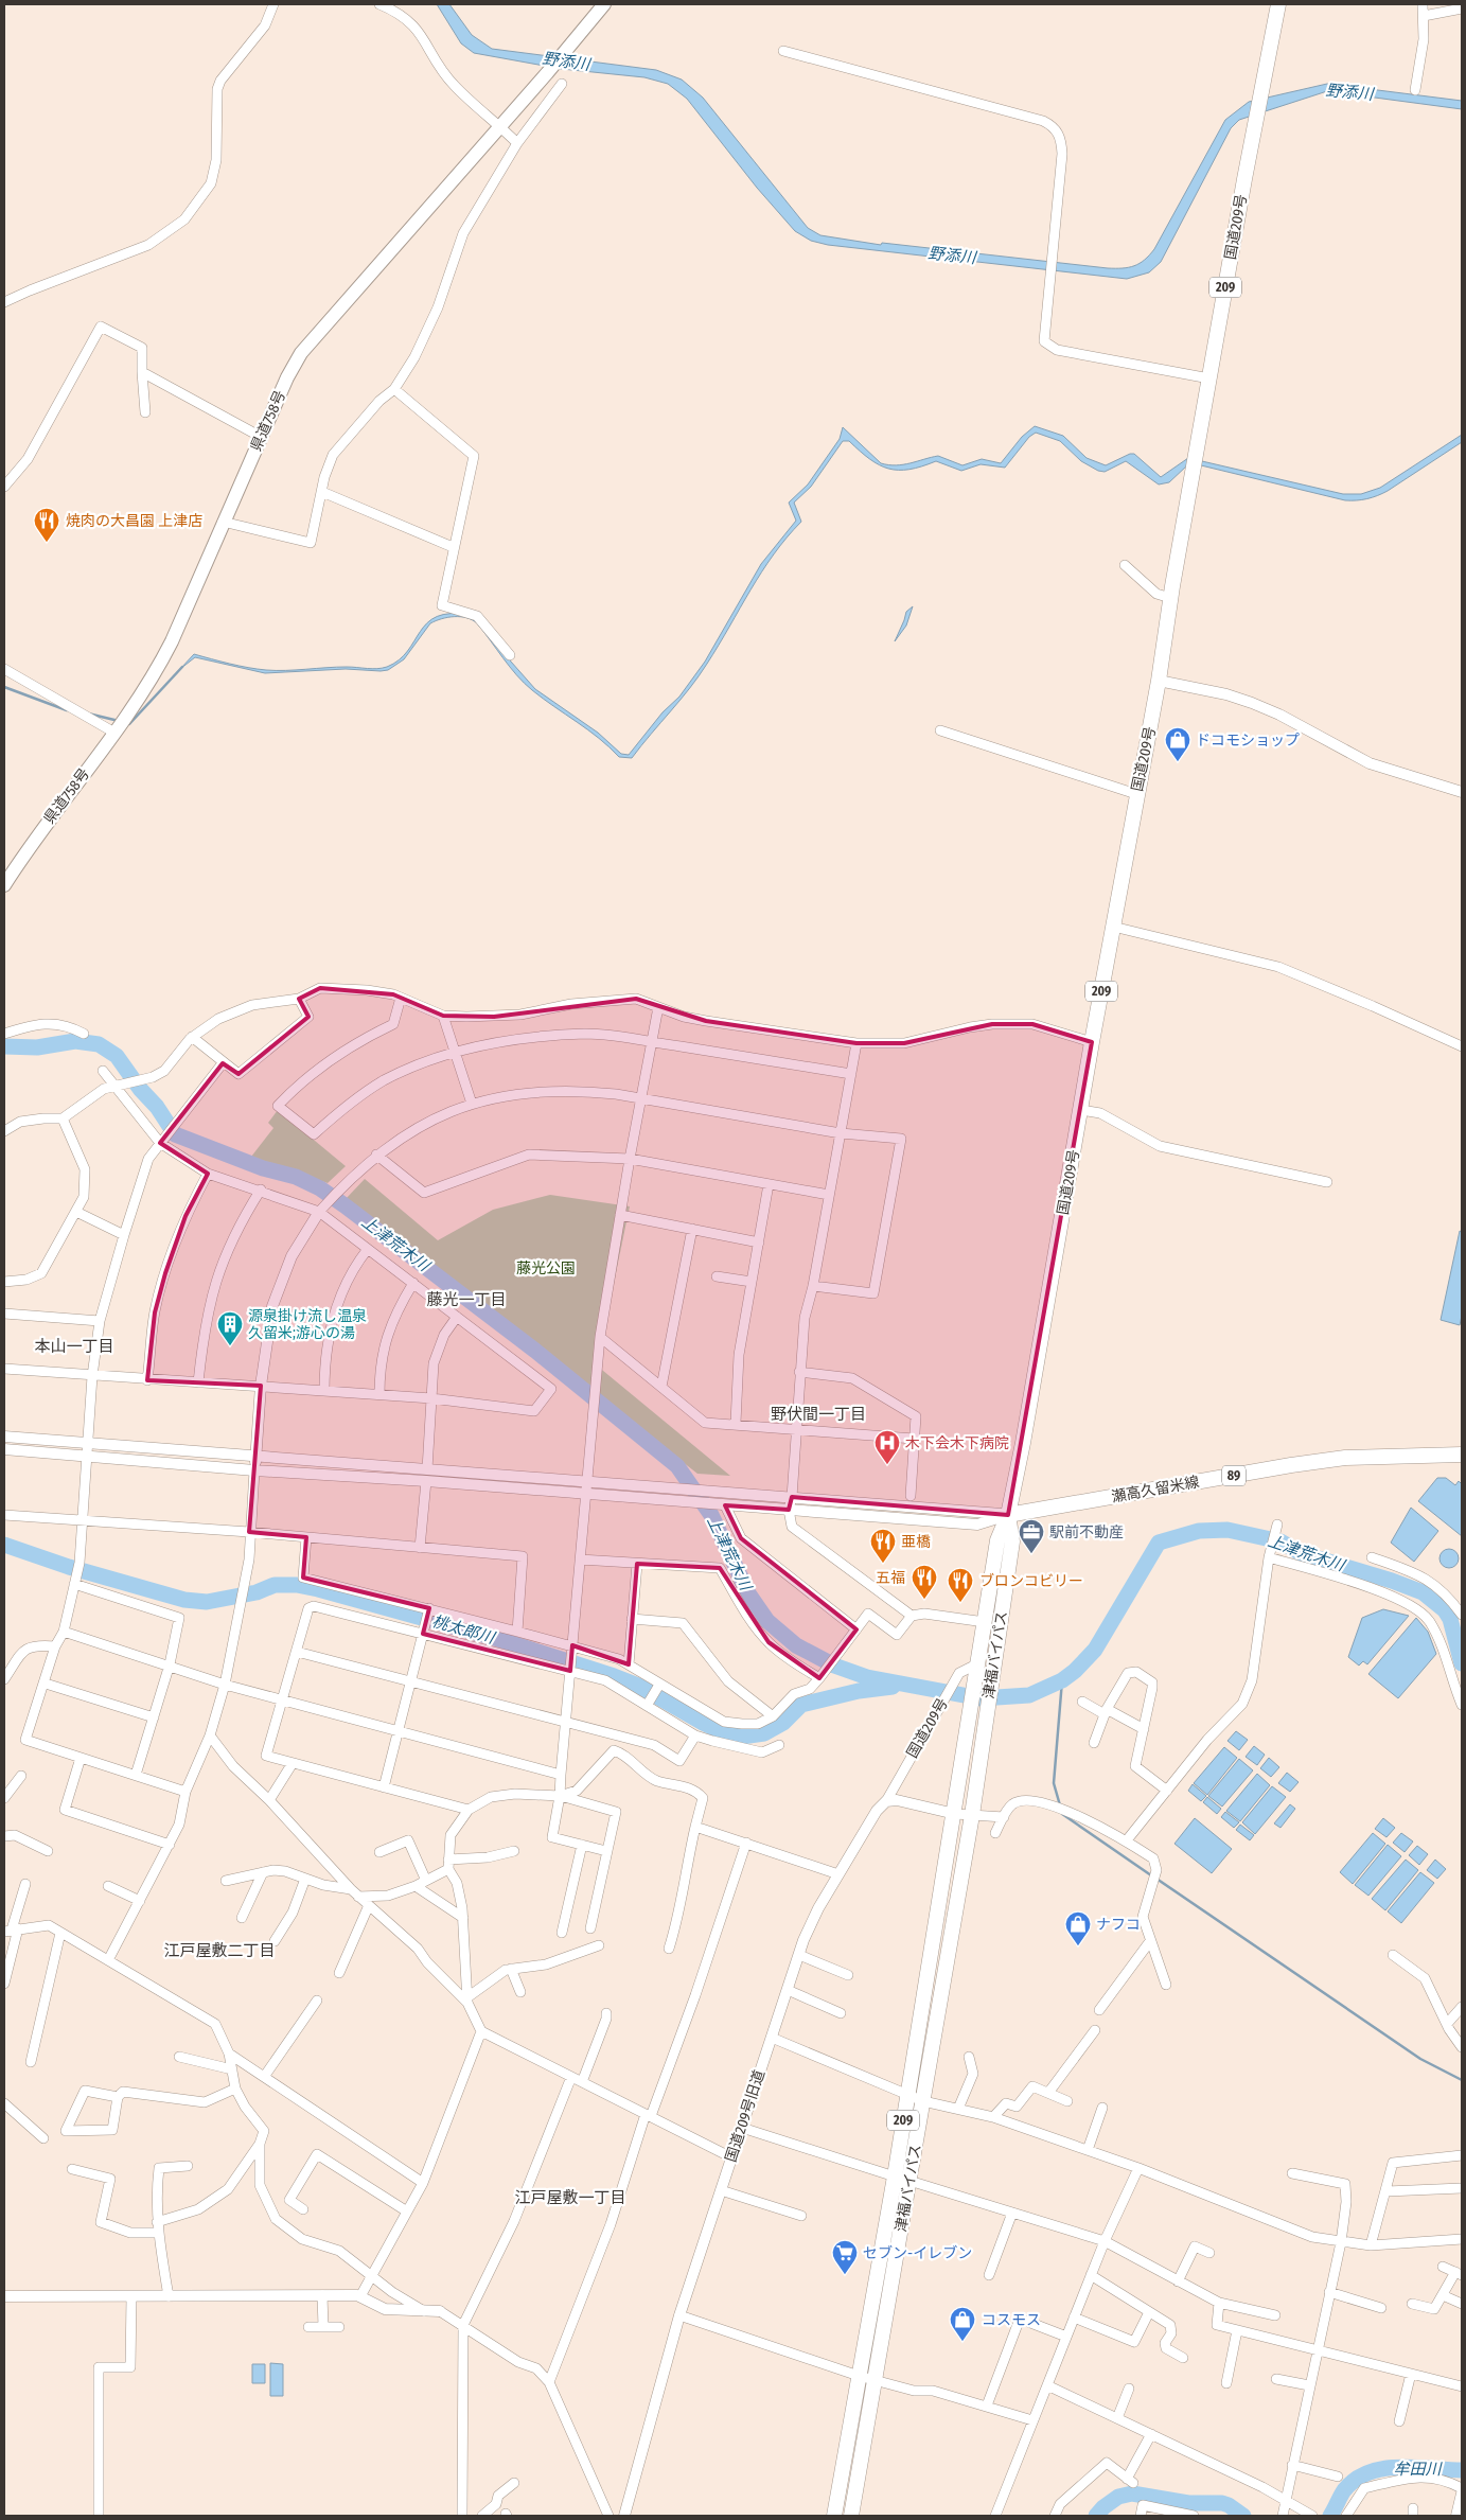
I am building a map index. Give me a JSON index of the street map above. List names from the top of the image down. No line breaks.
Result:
{"streets":{"main road":["国道209号","209","県道758号","89","瀬高久留米線","津福バイパス"],"street":["国道209号旧道"]},"crossings":[["国道209号","瀬高久留米線"],["国道209号","津福バイパス"],["国道209号","国道209号旧道"],["瀬高久留米線","津福バイパス"]],"districts":["藤光一丁目","本山一丁目","野伏間一丁目","江戸屋敷二丁目","江戸屋敷一丁目"],"water":["野添川","上津荒木川","桃太郎川","牟田川"],"parks":["藤光公園"],"places":{"restaurant":["焼肉の大昌園 上津店","亜橋","五福","ブロンコビリー"],"shop":["ドコモショップ","ナフコ","コスモス"],"building":["源泉掛け流し温泉 久留米;游心の湯"],"hospital":["木下会木下病院"],"office":["駅前不動産"],"supermarket":["セブン-イレブン"]}}
